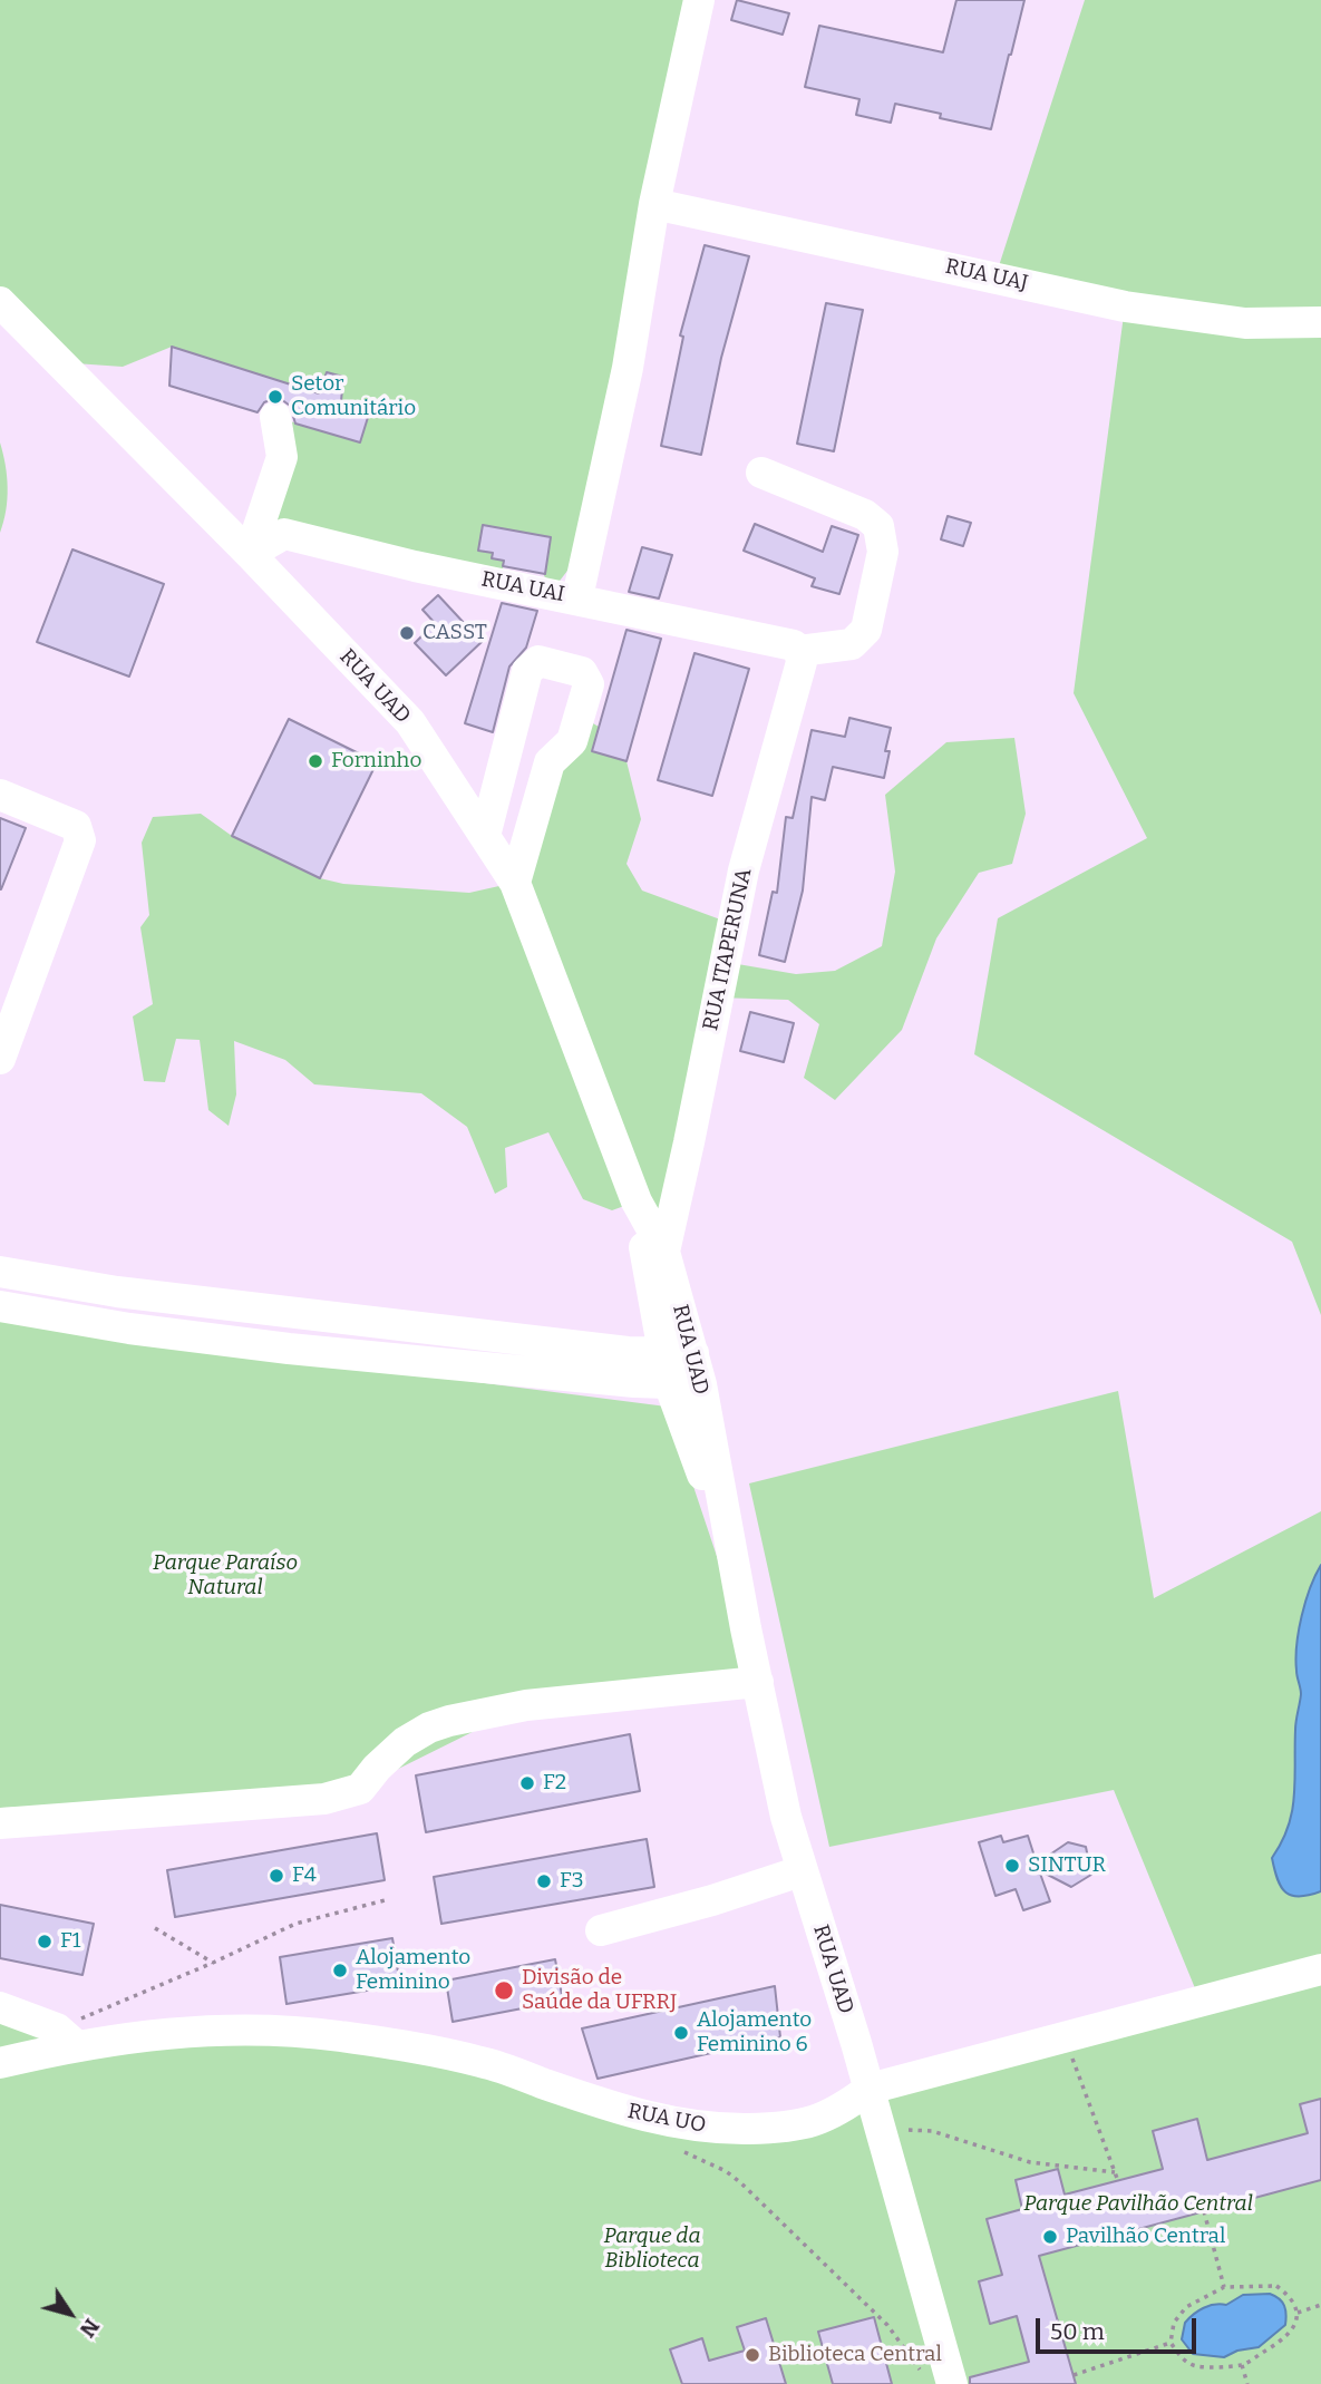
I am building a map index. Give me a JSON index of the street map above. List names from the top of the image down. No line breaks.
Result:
{"streets":{"street":["RUA UAJ","RUA UAI","RUA UAD","RUA ITAPERUNA","RUA UO"]},"crossings":[["RUA UAI","RUA UAD"],["RUA UAI","RUA ITAPERUNA"],["RUA UAD","RUA ITAPERUNA"],["RUA UAD","RUA UO"]],"parks":["Parque Paraíso Natural","Parque Pavilhão Central","Parque da Biblioteca"],"places":["Setor Comunitário","CASST","Forninho","F2","SINTUR","F4","F3","F1","Alojamento Feminino","Divisão de Saúde da UFRRJ","Alojamento Feminino 6","Pavilhão Central","Biblioteca Central"],"scale_bar":"50 m","north":"bottom right"}
